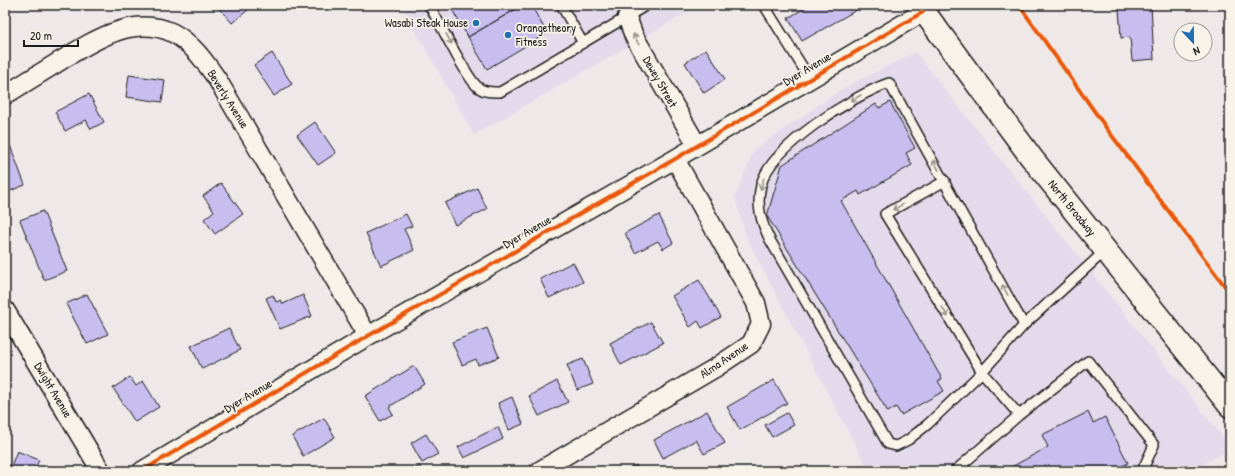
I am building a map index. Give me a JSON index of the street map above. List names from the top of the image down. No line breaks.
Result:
{"streets":{"main road":["North Broadway"],"street":["Dyer Avenue","Dewey Street","Beverly Avenue","Alma Avenue","Dwight Avenue"]},"crossings":[["Dyer Avenue","Dewey Street"],["Dyer Avenue","Beverly Avenue"],["Dyer Avenue","North Broadway"],["Dyer Avenue","Alma Avenue"]],"one_way":["Dewey Street"],"places":["Wasabi Steak House","Orangetheory Fitness"],"scale_bar":"20 m","north":"bottom"}
